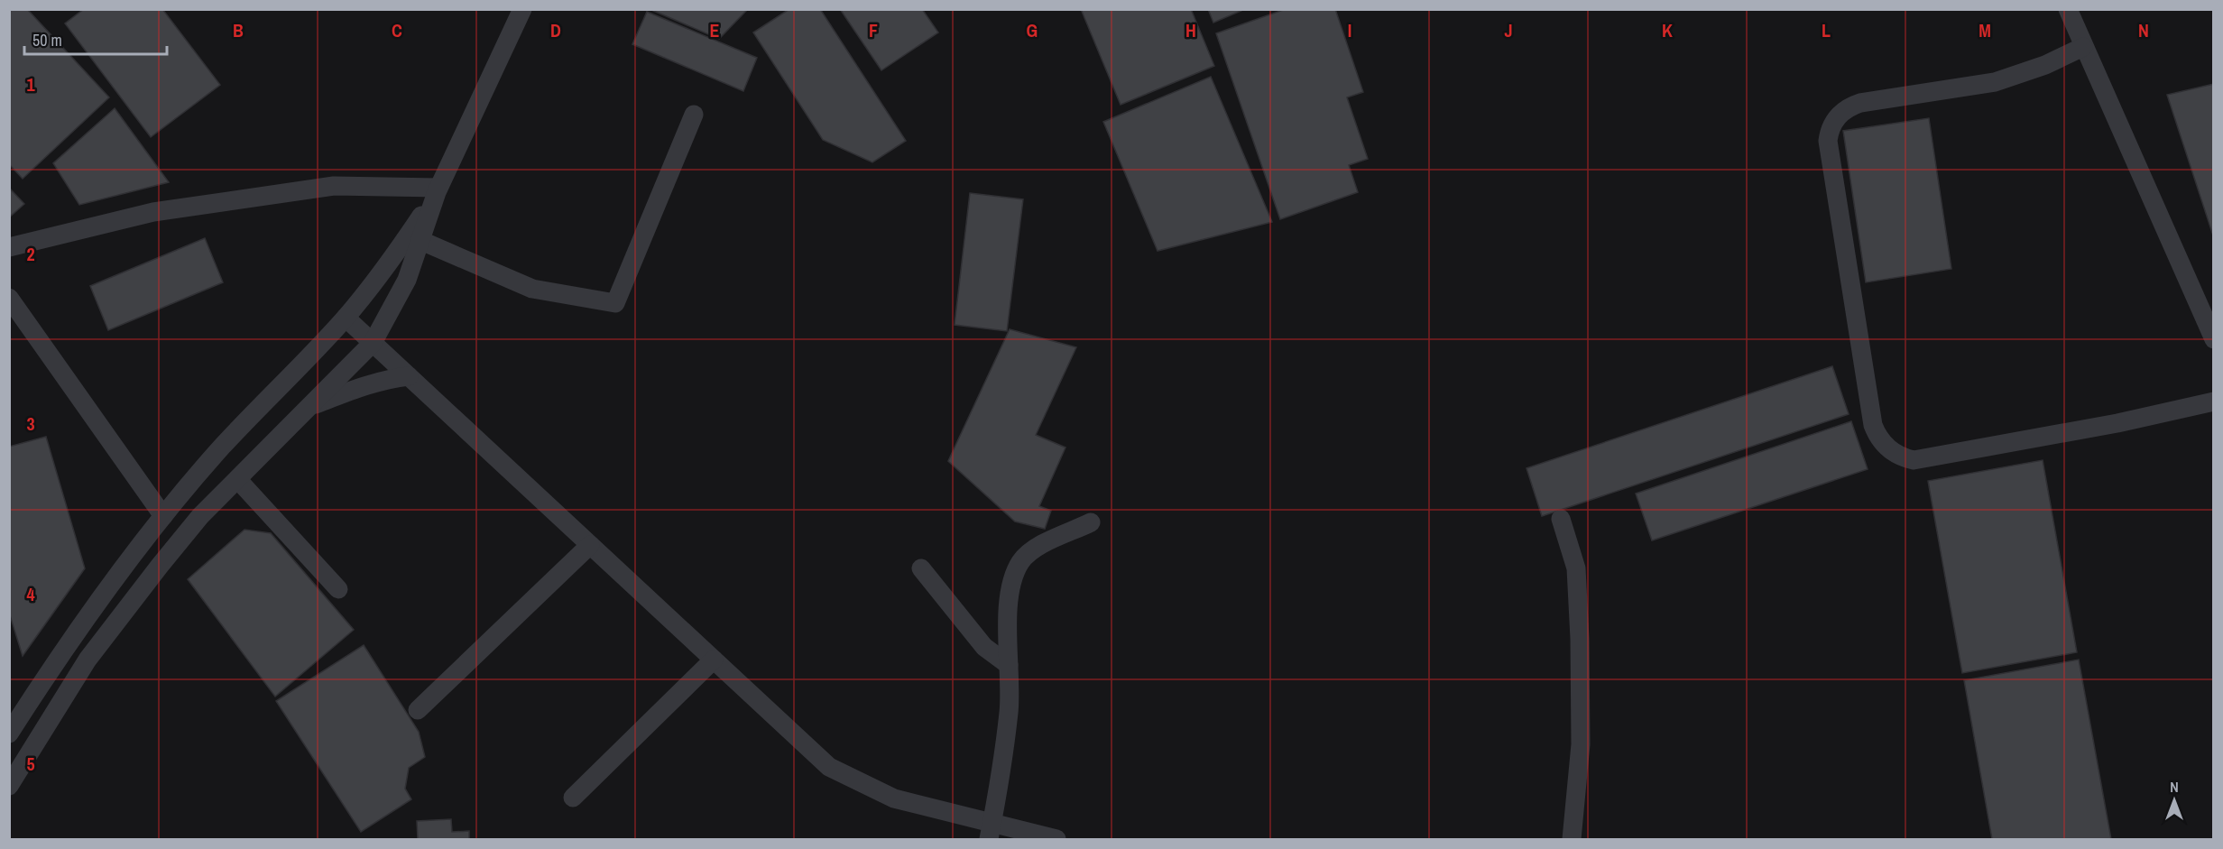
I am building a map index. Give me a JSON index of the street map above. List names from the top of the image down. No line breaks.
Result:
{"scale_bar":"50 m","north":"top","grid":{"columns":["B","C","D","E","F","G","H","I","J","K","L","M","N"],"rows":["1","2","3","4","5"]}}
